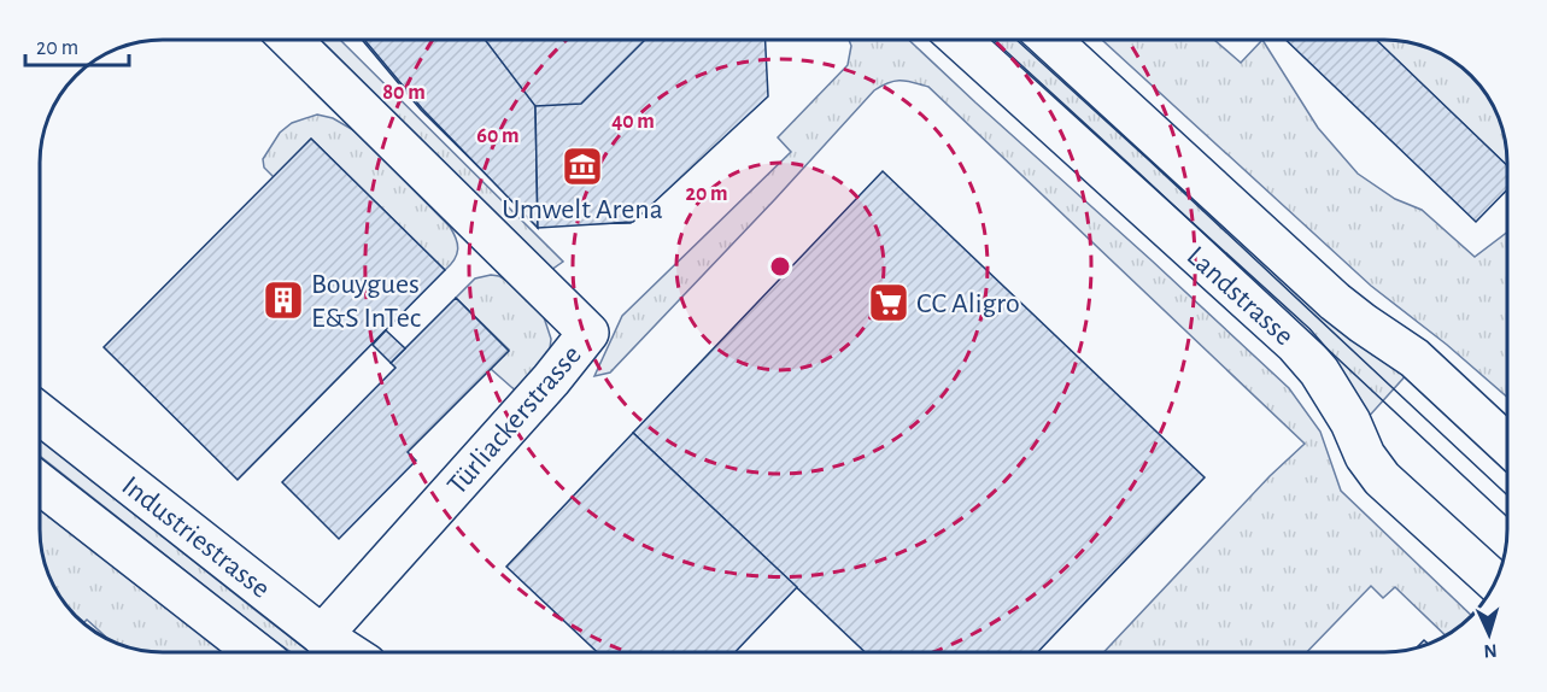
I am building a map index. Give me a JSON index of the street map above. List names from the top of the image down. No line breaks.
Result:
{"streets":{"street":["Landstrasse","Türliackerstrasse","Industriestrasse"]},"crossings":[["Türliackerstrasse","Industriestrasse"]],"places":{"museum":["Umwelt Arena"],"building":["Bouygues E&S InTec"],"supermarket":["CC Aligro"]},"scale_bar":"20 m","north":"bottom","rings":["80 m","40 m","60 m","20 m"]}
